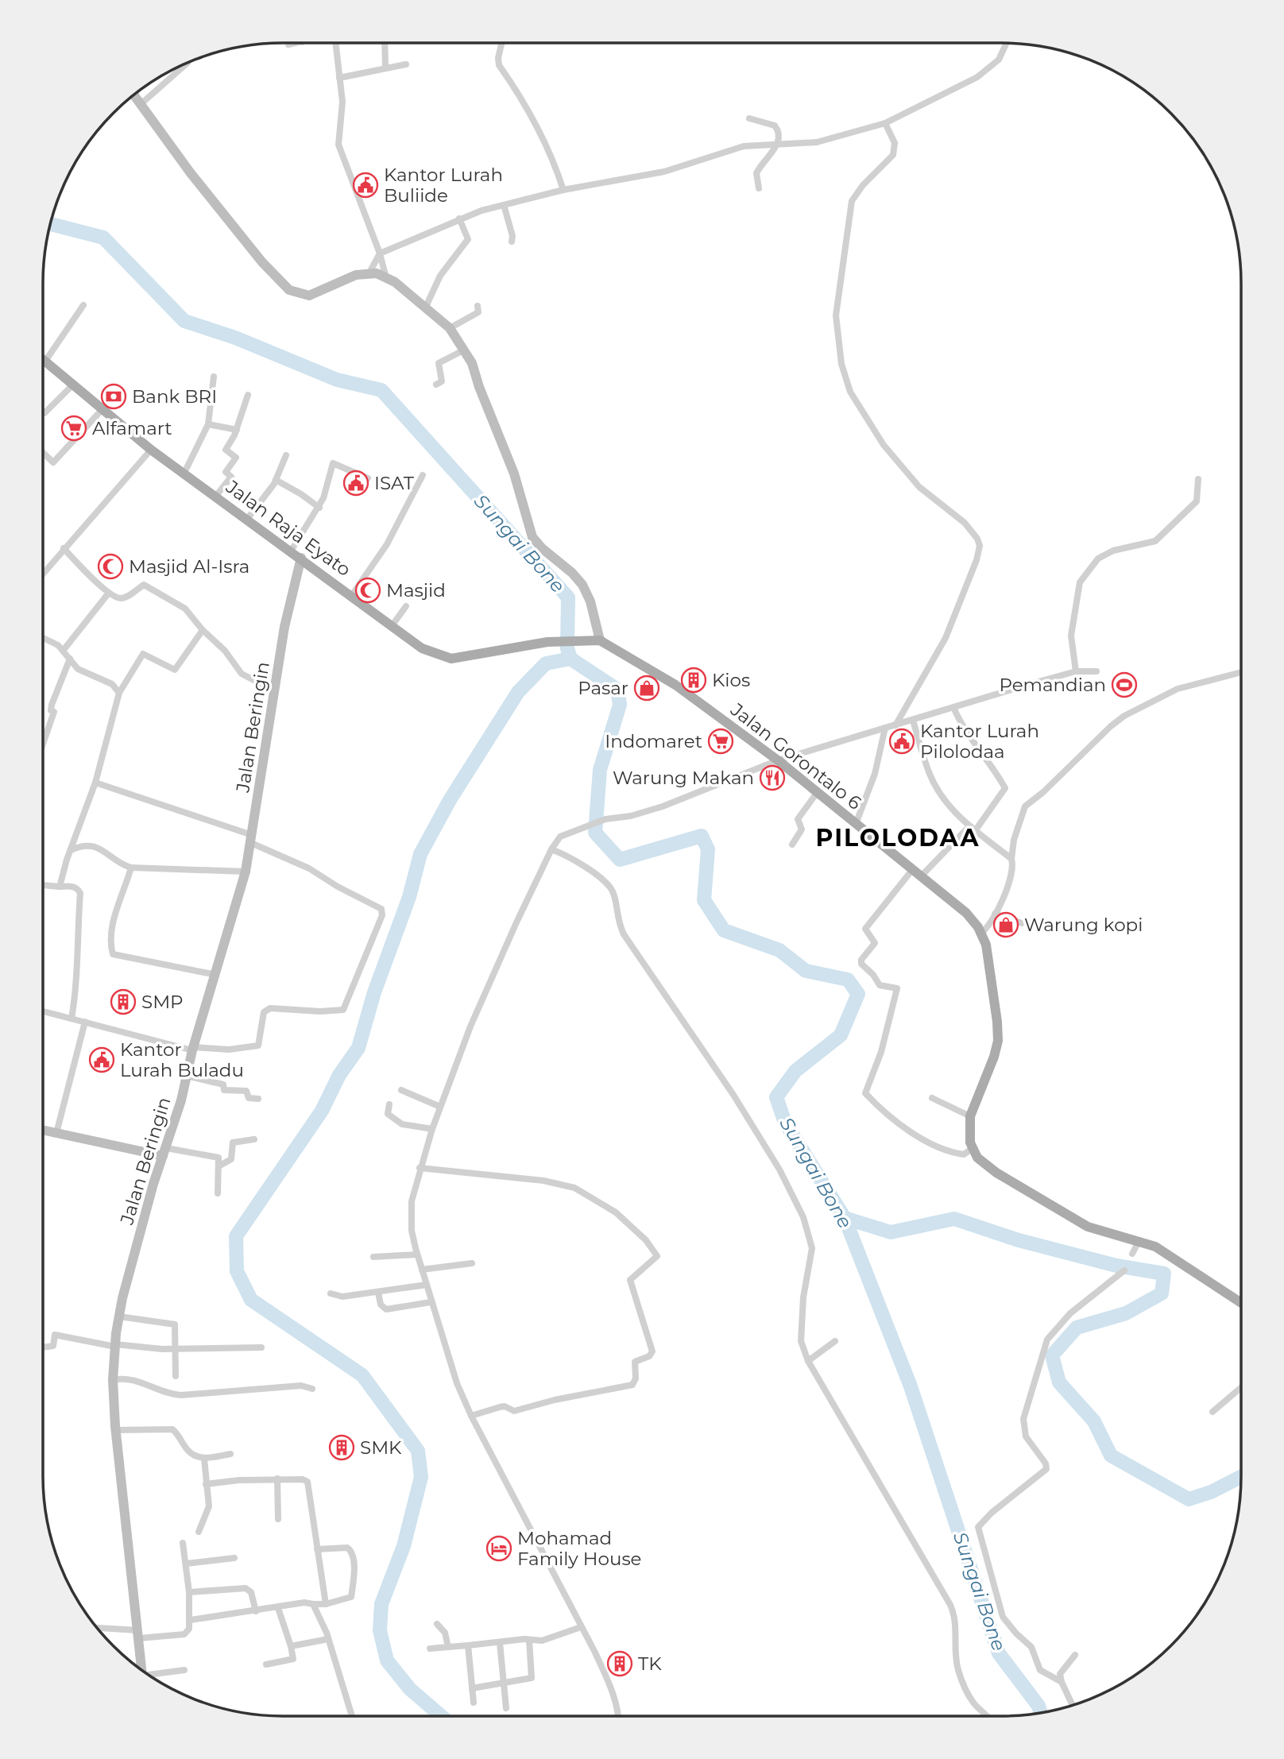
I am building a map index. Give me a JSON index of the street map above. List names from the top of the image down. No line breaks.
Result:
{"streets":{"main road":["Jalan Raja Eyato","Jalan Gorontalo 6"],"street":["Jalan Beringin"]},"crossings":[["Jalan Raja Eyato","Jalan Beringin"],["Jalan Raja Eyato","Jalan Gorontalo 6"]],"districts":["PILOLODAA"],"water":["Sungai Bone"],"places":{"public building":["Kantor Lurah Buliide","ISAT","Kantor Lurah Pilolodaa","Kantor Lurah Buladu"],"bank":["Bank BRI"],"supermarket":["Alfamart","Indomaret"],"mosque":["Masjid Al-Isra","Masjid"],"building":["Kios","SMP","SMK","TK"],"sports":["Pemandian"],"shop":["Pasar","Warung kopi"],"restaurant":["Warung Makan"],"hotel":["Mohamad Family House"]}}
